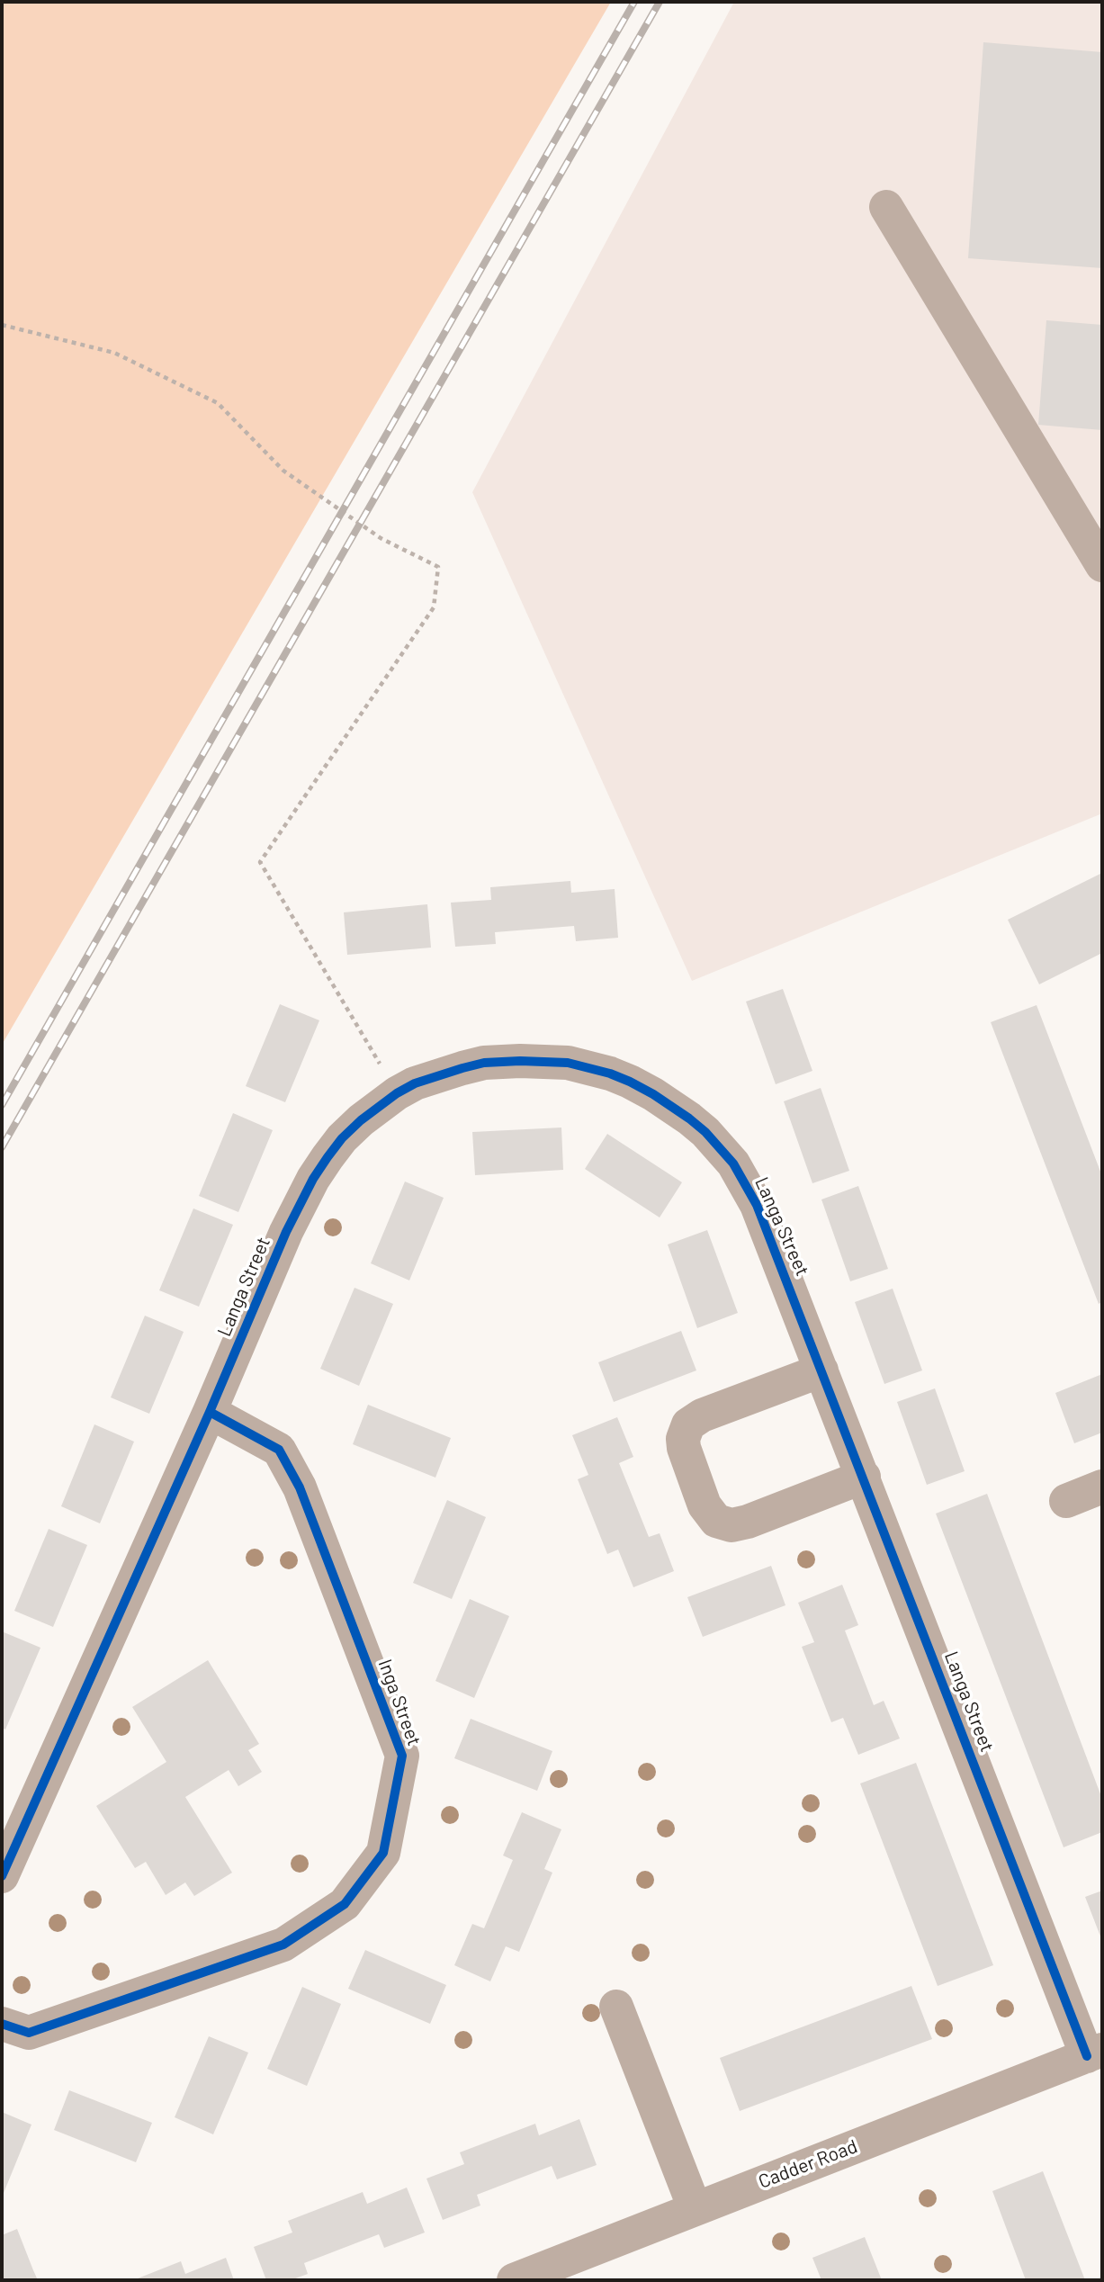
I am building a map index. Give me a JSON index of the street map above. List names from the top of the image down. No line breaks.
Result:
{"streets":{"street":["Langa Street","Inga Street","Cadder Road"]},"crossings":[["Langa Street","Inga Street"],["Langa Street","Cadder Road"]]}
